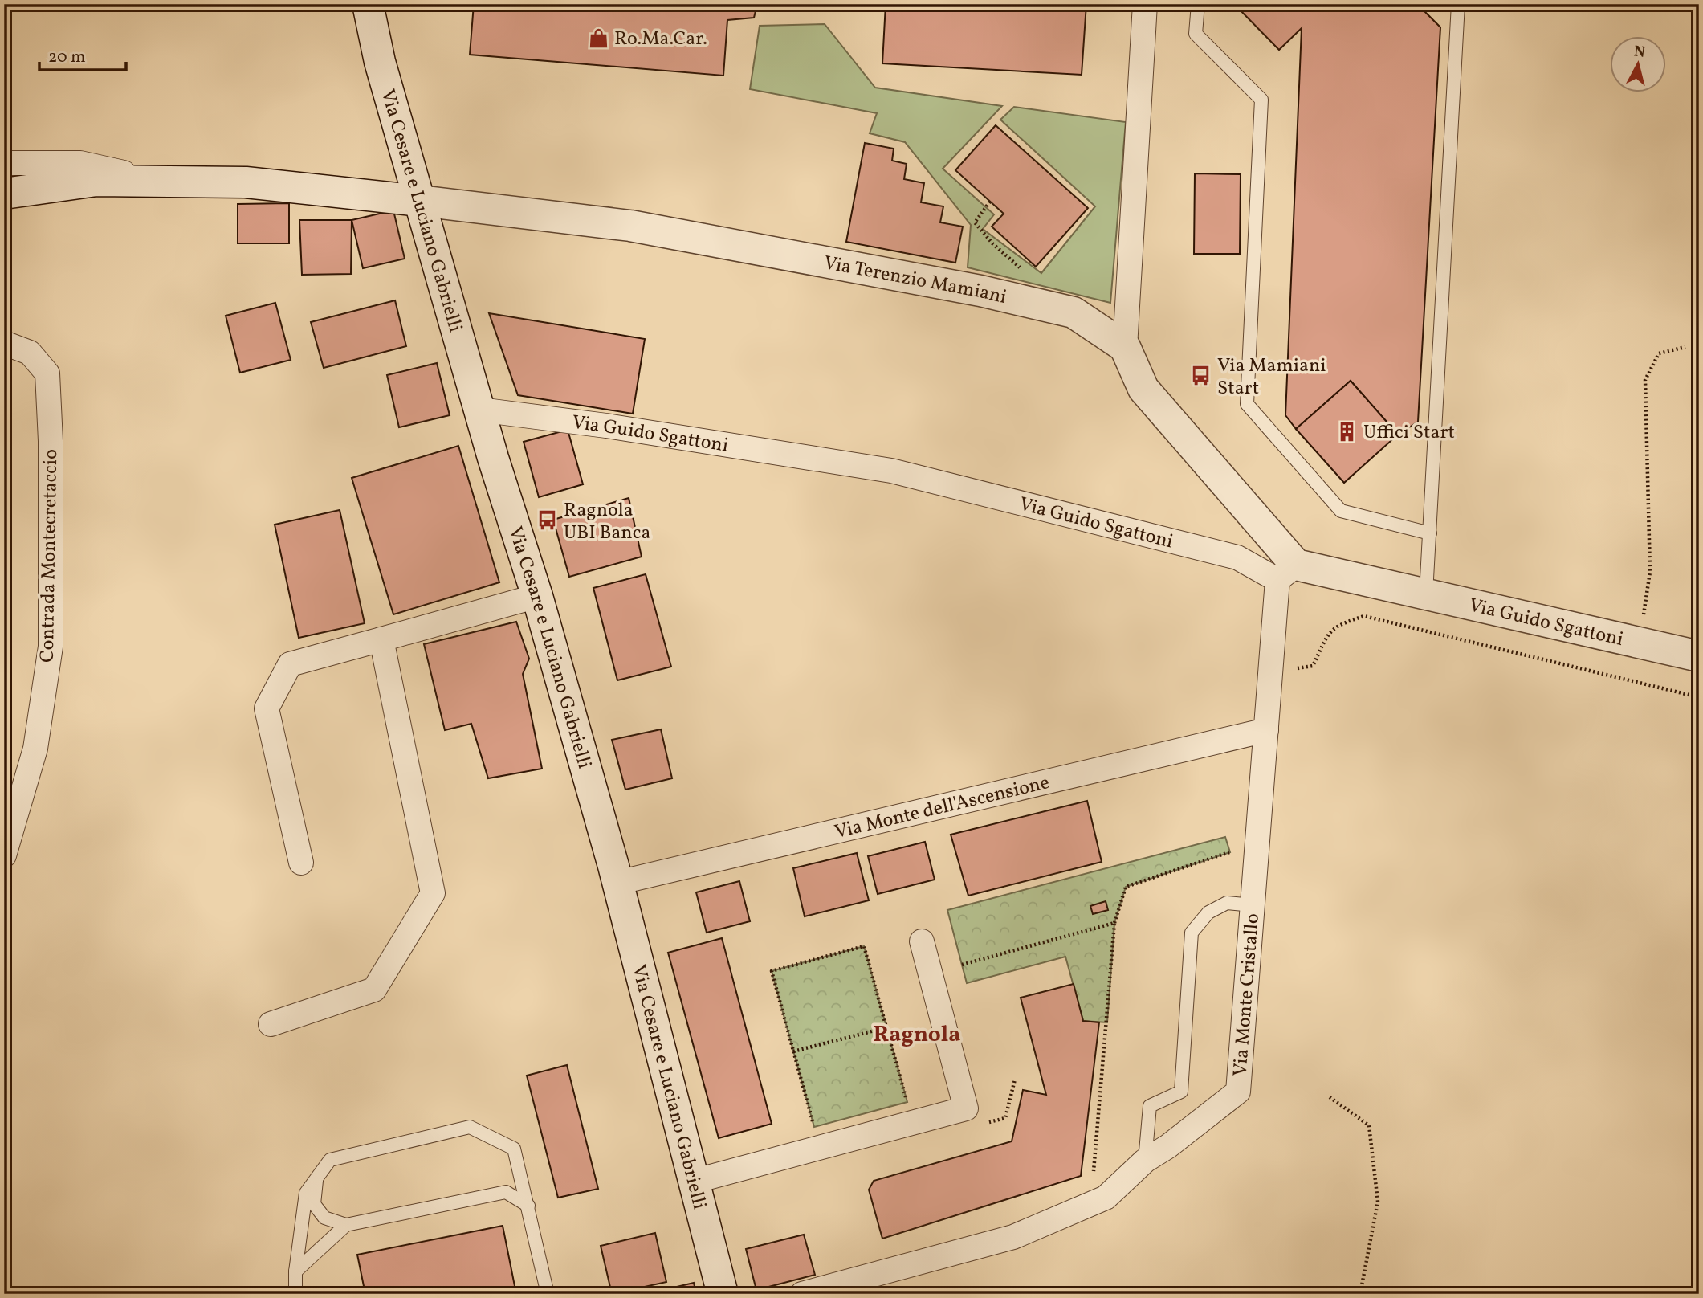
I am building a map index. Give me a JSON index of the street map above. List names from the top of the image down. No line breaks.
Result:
{"streets":{"main road":["Via Cesare e Luciano Gabrielli","Via Terenzio Mamiani","Via Guido Sgattoni"],"street":["Contrada Montecretaccio","Via Monte dell'Ascensione","Via Monte Cristallo"]},"crossings":[["Via Cesare e Luciano Gabrielli","Via Terenzio Mamiani"],["Via Cesare e Luciano Gabrielli","Via Guido Sgattoni"],["Via Cesare e Luciano Gabrielli","Via Monte dell'Ascensione"],["Via Guido Sgattoni","Via Monte Cristallo"],["Via Monte dell'Ascensione","Via Monte Cristallo"]],"districts":["Ragnola"],"places":{"shop":["Ro.Ma.Car."],"bus stop":["Via Mamiani Start","Ragnola UBI Banca"],"building":["Uffici Start"]},"scale_bar":"20 m","north":"top"}
